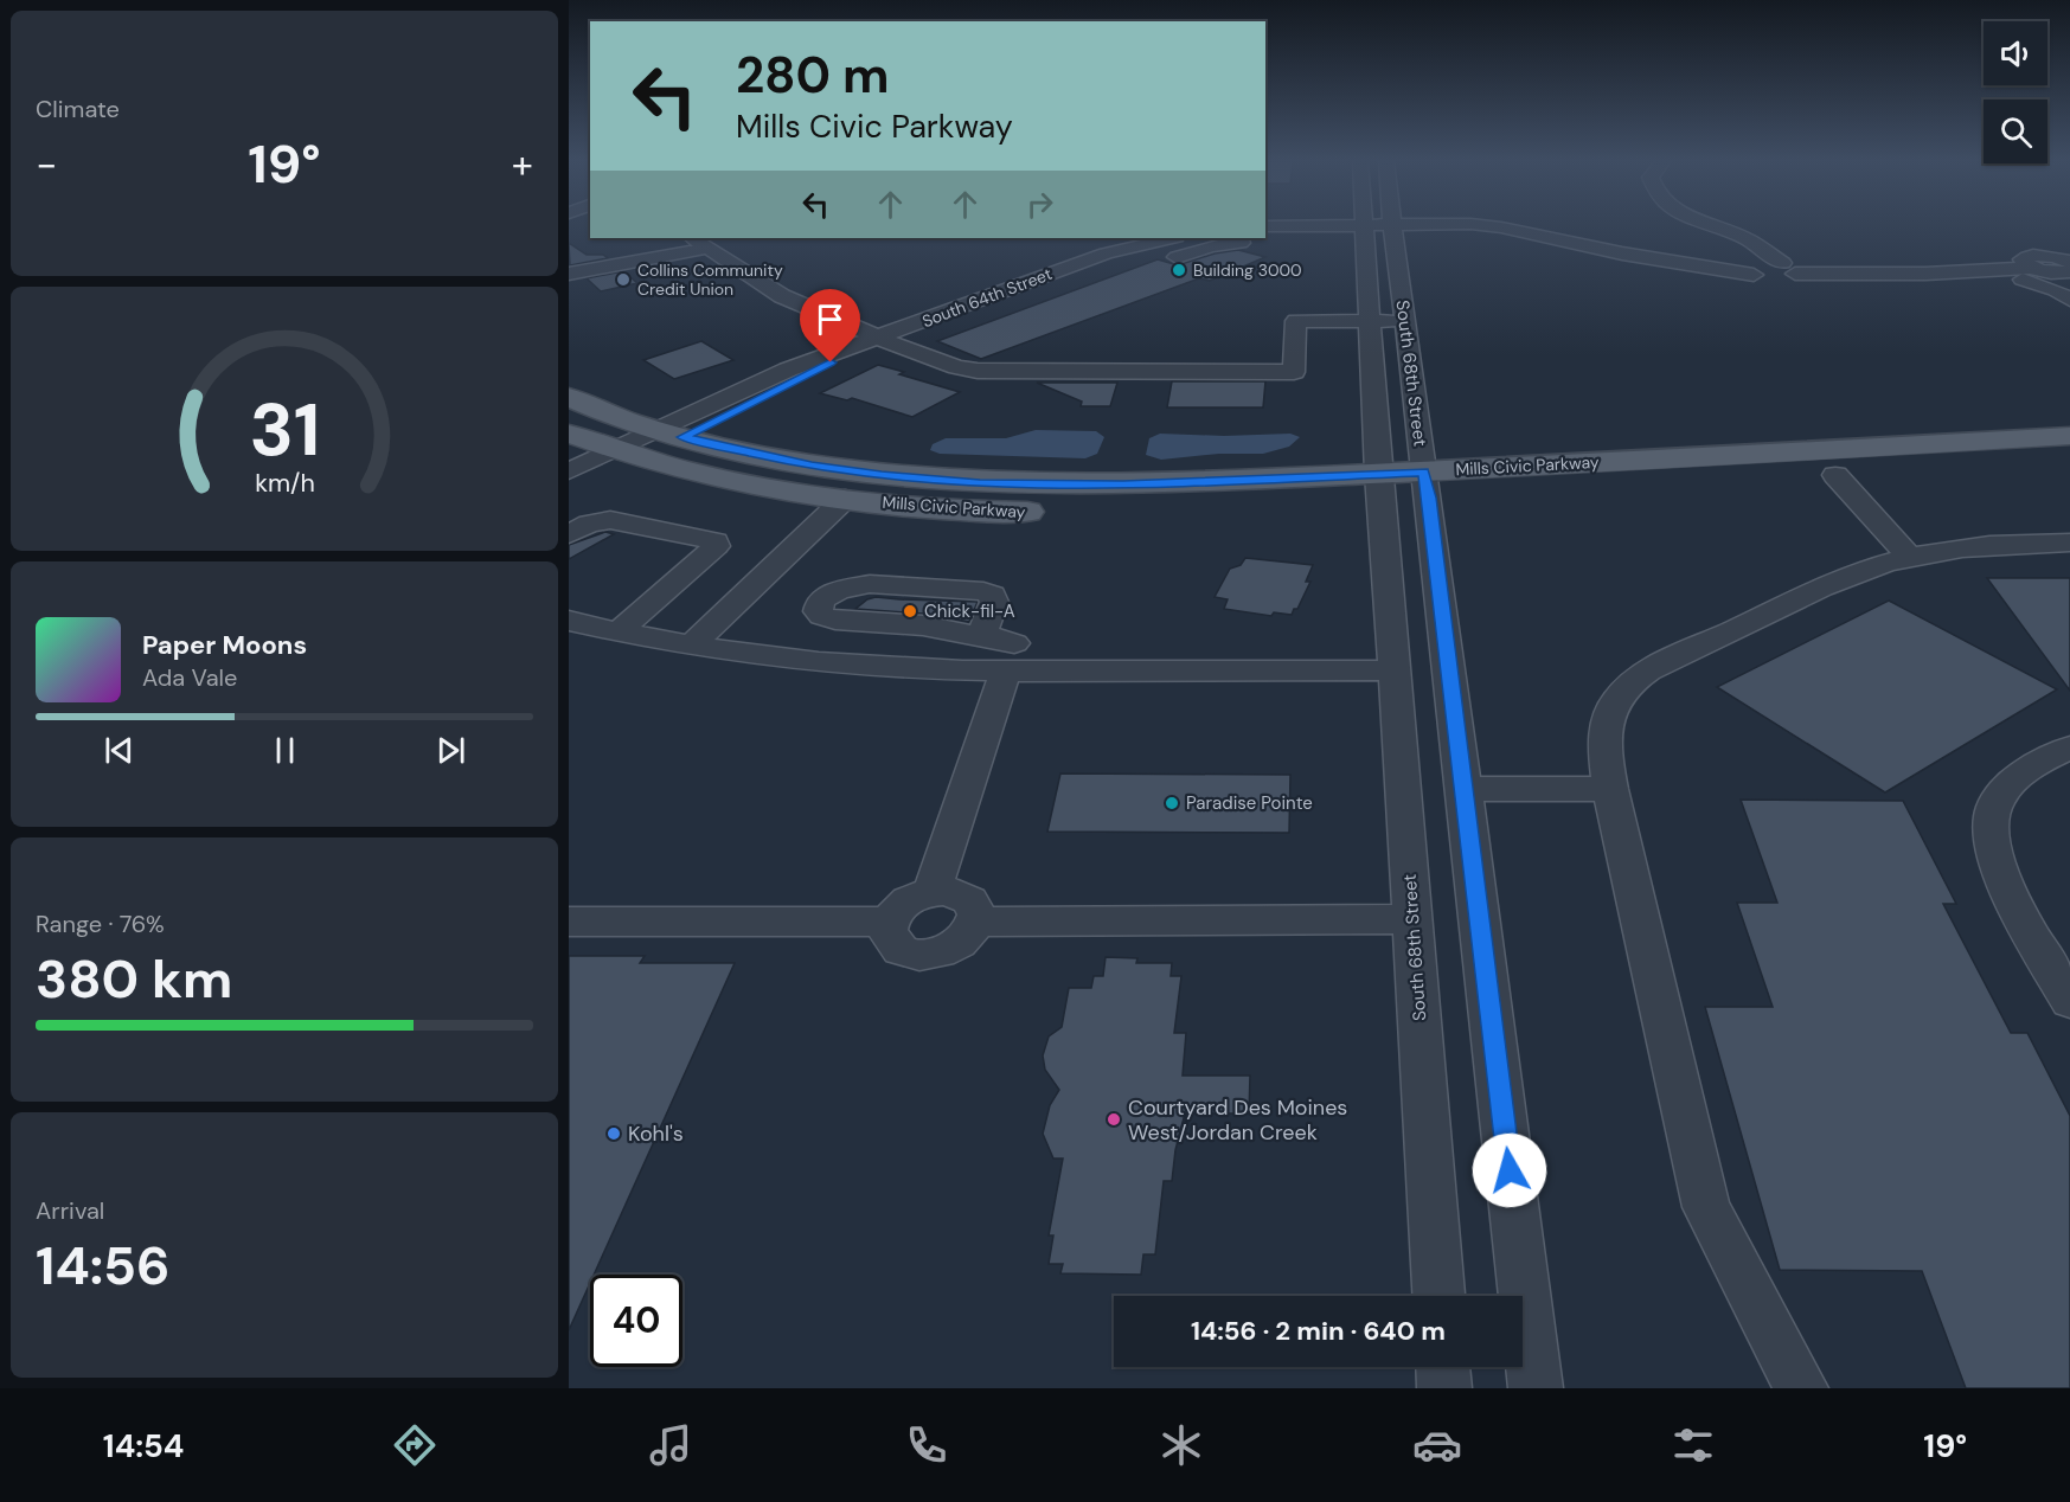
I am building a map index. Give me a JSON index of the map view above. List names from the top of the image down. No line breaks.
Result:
{"streets":{"main road":["Mills Civic Parkway"],"street":["South 64th Street","South 68th Street"]},"crossings":[["South 64th Street","Mills Civic Parkway"],["South 68th Street","Mills Civic Parkway"]],"places":["Building 3000","Collins Community Credit Union","Chick-fil-A","Paradise Pointe","Courtyard Des Moines West/Jordan Creek","Kohl's"],"page":{"tile":["Climate",["Range · 76%","380 km"],["Arrival","14:56"]],"turn":["280 m","Mills Civic Parkway"],"heat":["−","19°","+"],"song":["Paper Moons","Ada Vale"],"limit":"40","trip":"14:56 · 2 min · 640 m","tabs":["14:54","19°"],"gauge":["31","km/h"]}}
